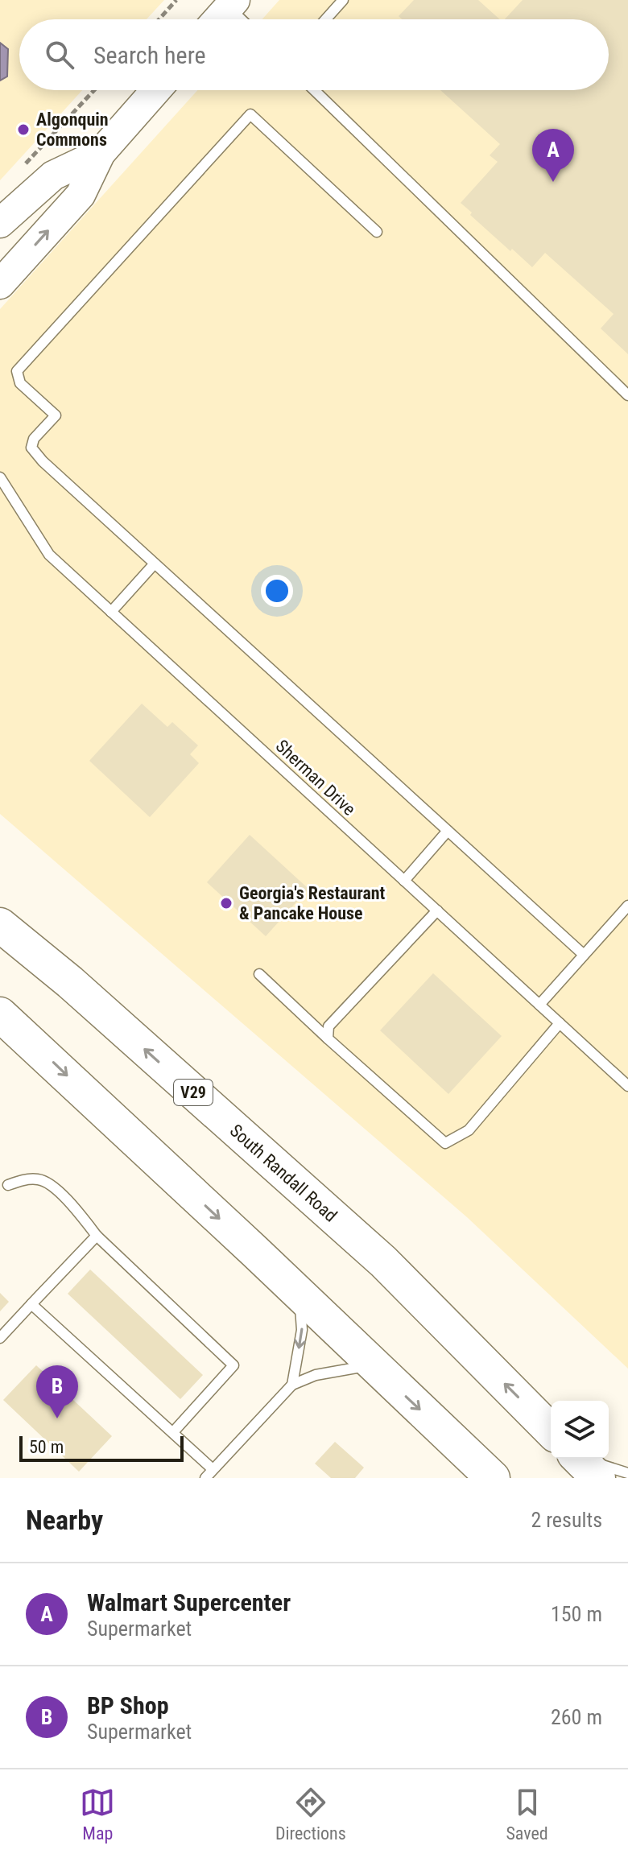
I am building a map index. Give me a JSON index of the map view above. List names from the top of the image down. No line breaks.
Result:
{"streets":{"main road":["V29","South Randall Road"],"lane":["Sherman Drive"]},"places":["Algonquin Commons","Georgia's Restaurant & Pancake House"],"scale_bar":"50 m","page":{"search":"Search here","pins":["A","B"],"scale":"50 m","heading":["Nearby","2 results"],"list":[{"mark":"A","name":"Walmart Supercenter","note":"Supermarket","value":"150 m"},{"mark":"B","name":"BP Shop","note":"Supermarket","value":"260 m"}],"nav":["Map","Directions","Saved"]}}
